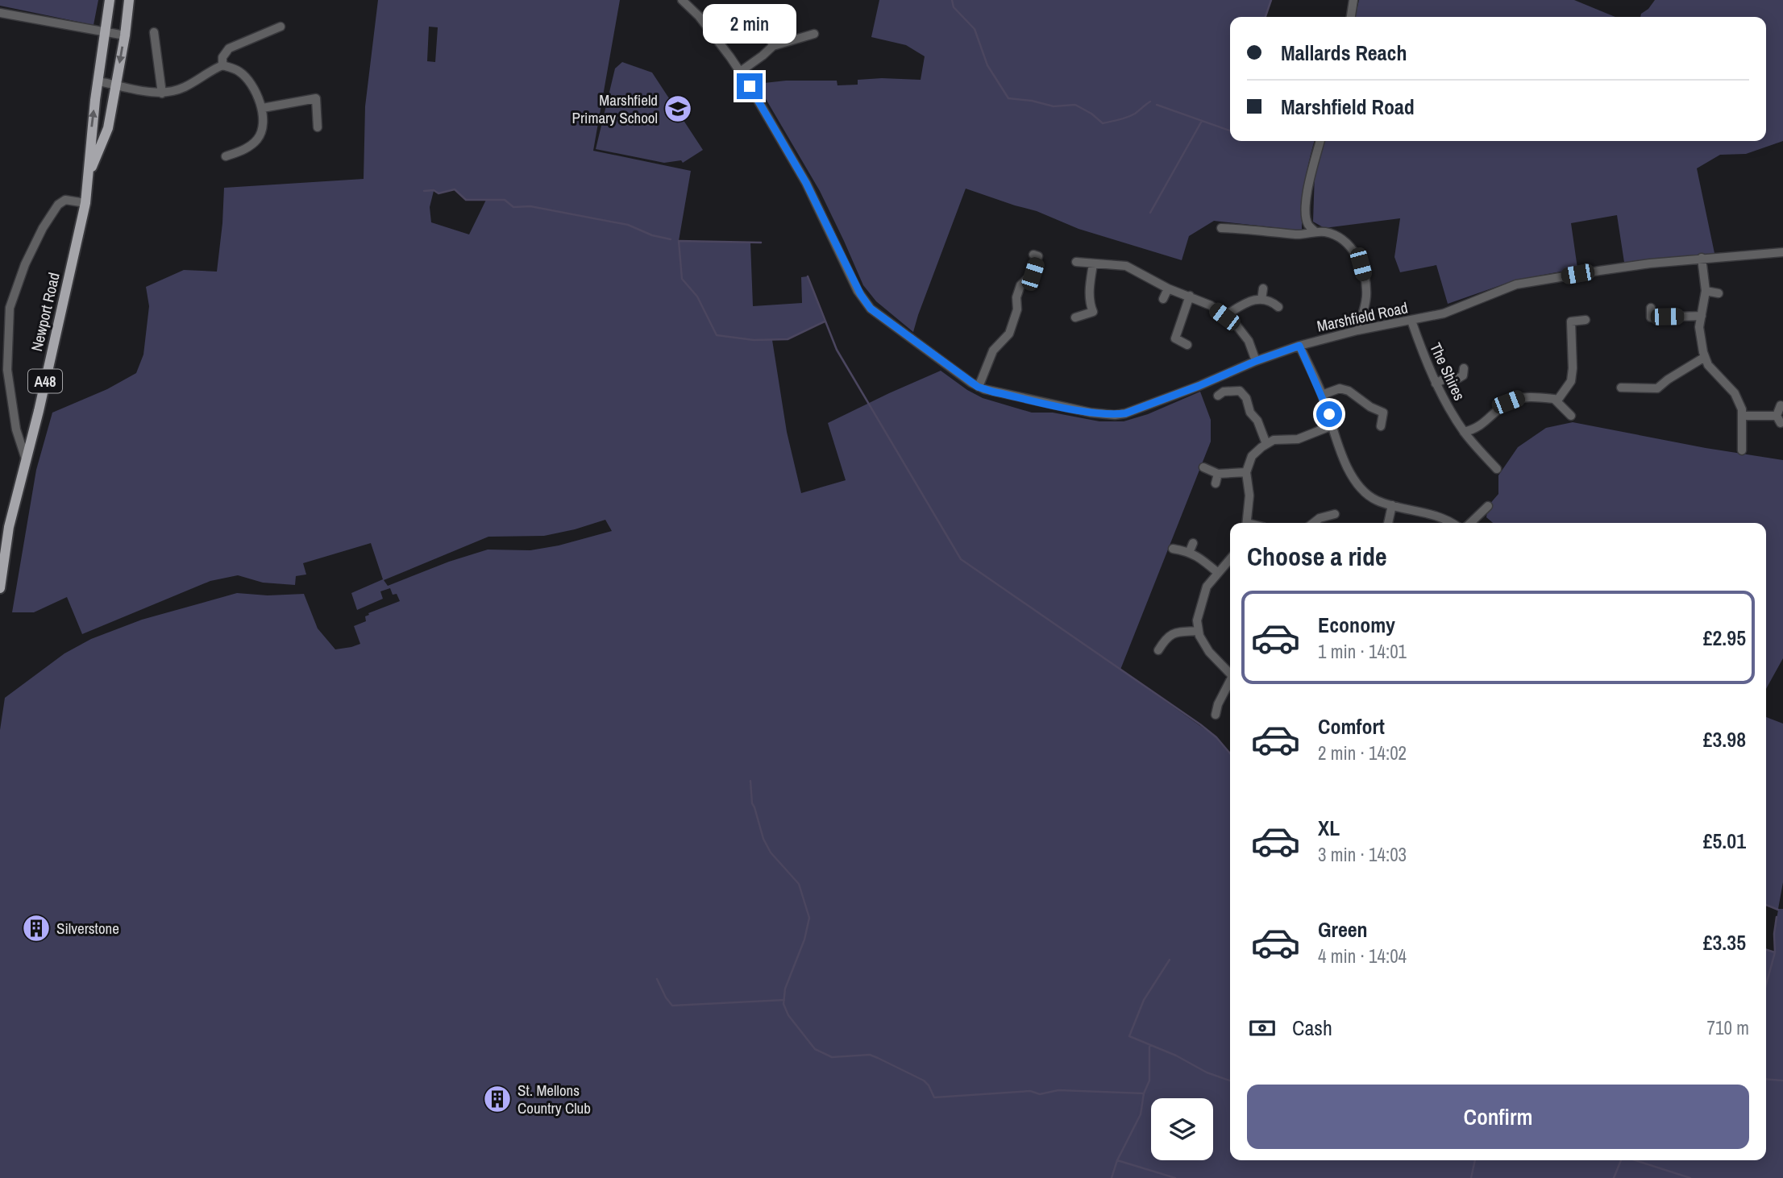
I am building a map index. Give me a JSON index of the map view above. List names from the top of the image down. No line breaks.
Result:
{"streets":{"main road":["Newport Road","A48"],"street":["Marshfield Road","The Shires"]},"crossings":[["Marshfield Road","The Shires"]],"places":{"school or university":["Marshfield Primary School"],"building":["Silverstone","St. Mellons Country Club"]},"page":{"bubble":"2 min","banner":["Mallards Reach","Marshfield Road"],"heading":"Choose a ride","list":[{"name":"Economy","note":"1 min · 14:01","value":"£2.95"},{"name":"Comfort","note":"2 min · 14:02","value":"£3.98"},{"name":"XL","note":"3 min · 14:03","value":"£5.01"},{"name":"Green","note":"4 min · 14:04","value":"£3.35"}],"pay":["Cash","710 m"],"buttons":"Confirm"}}
